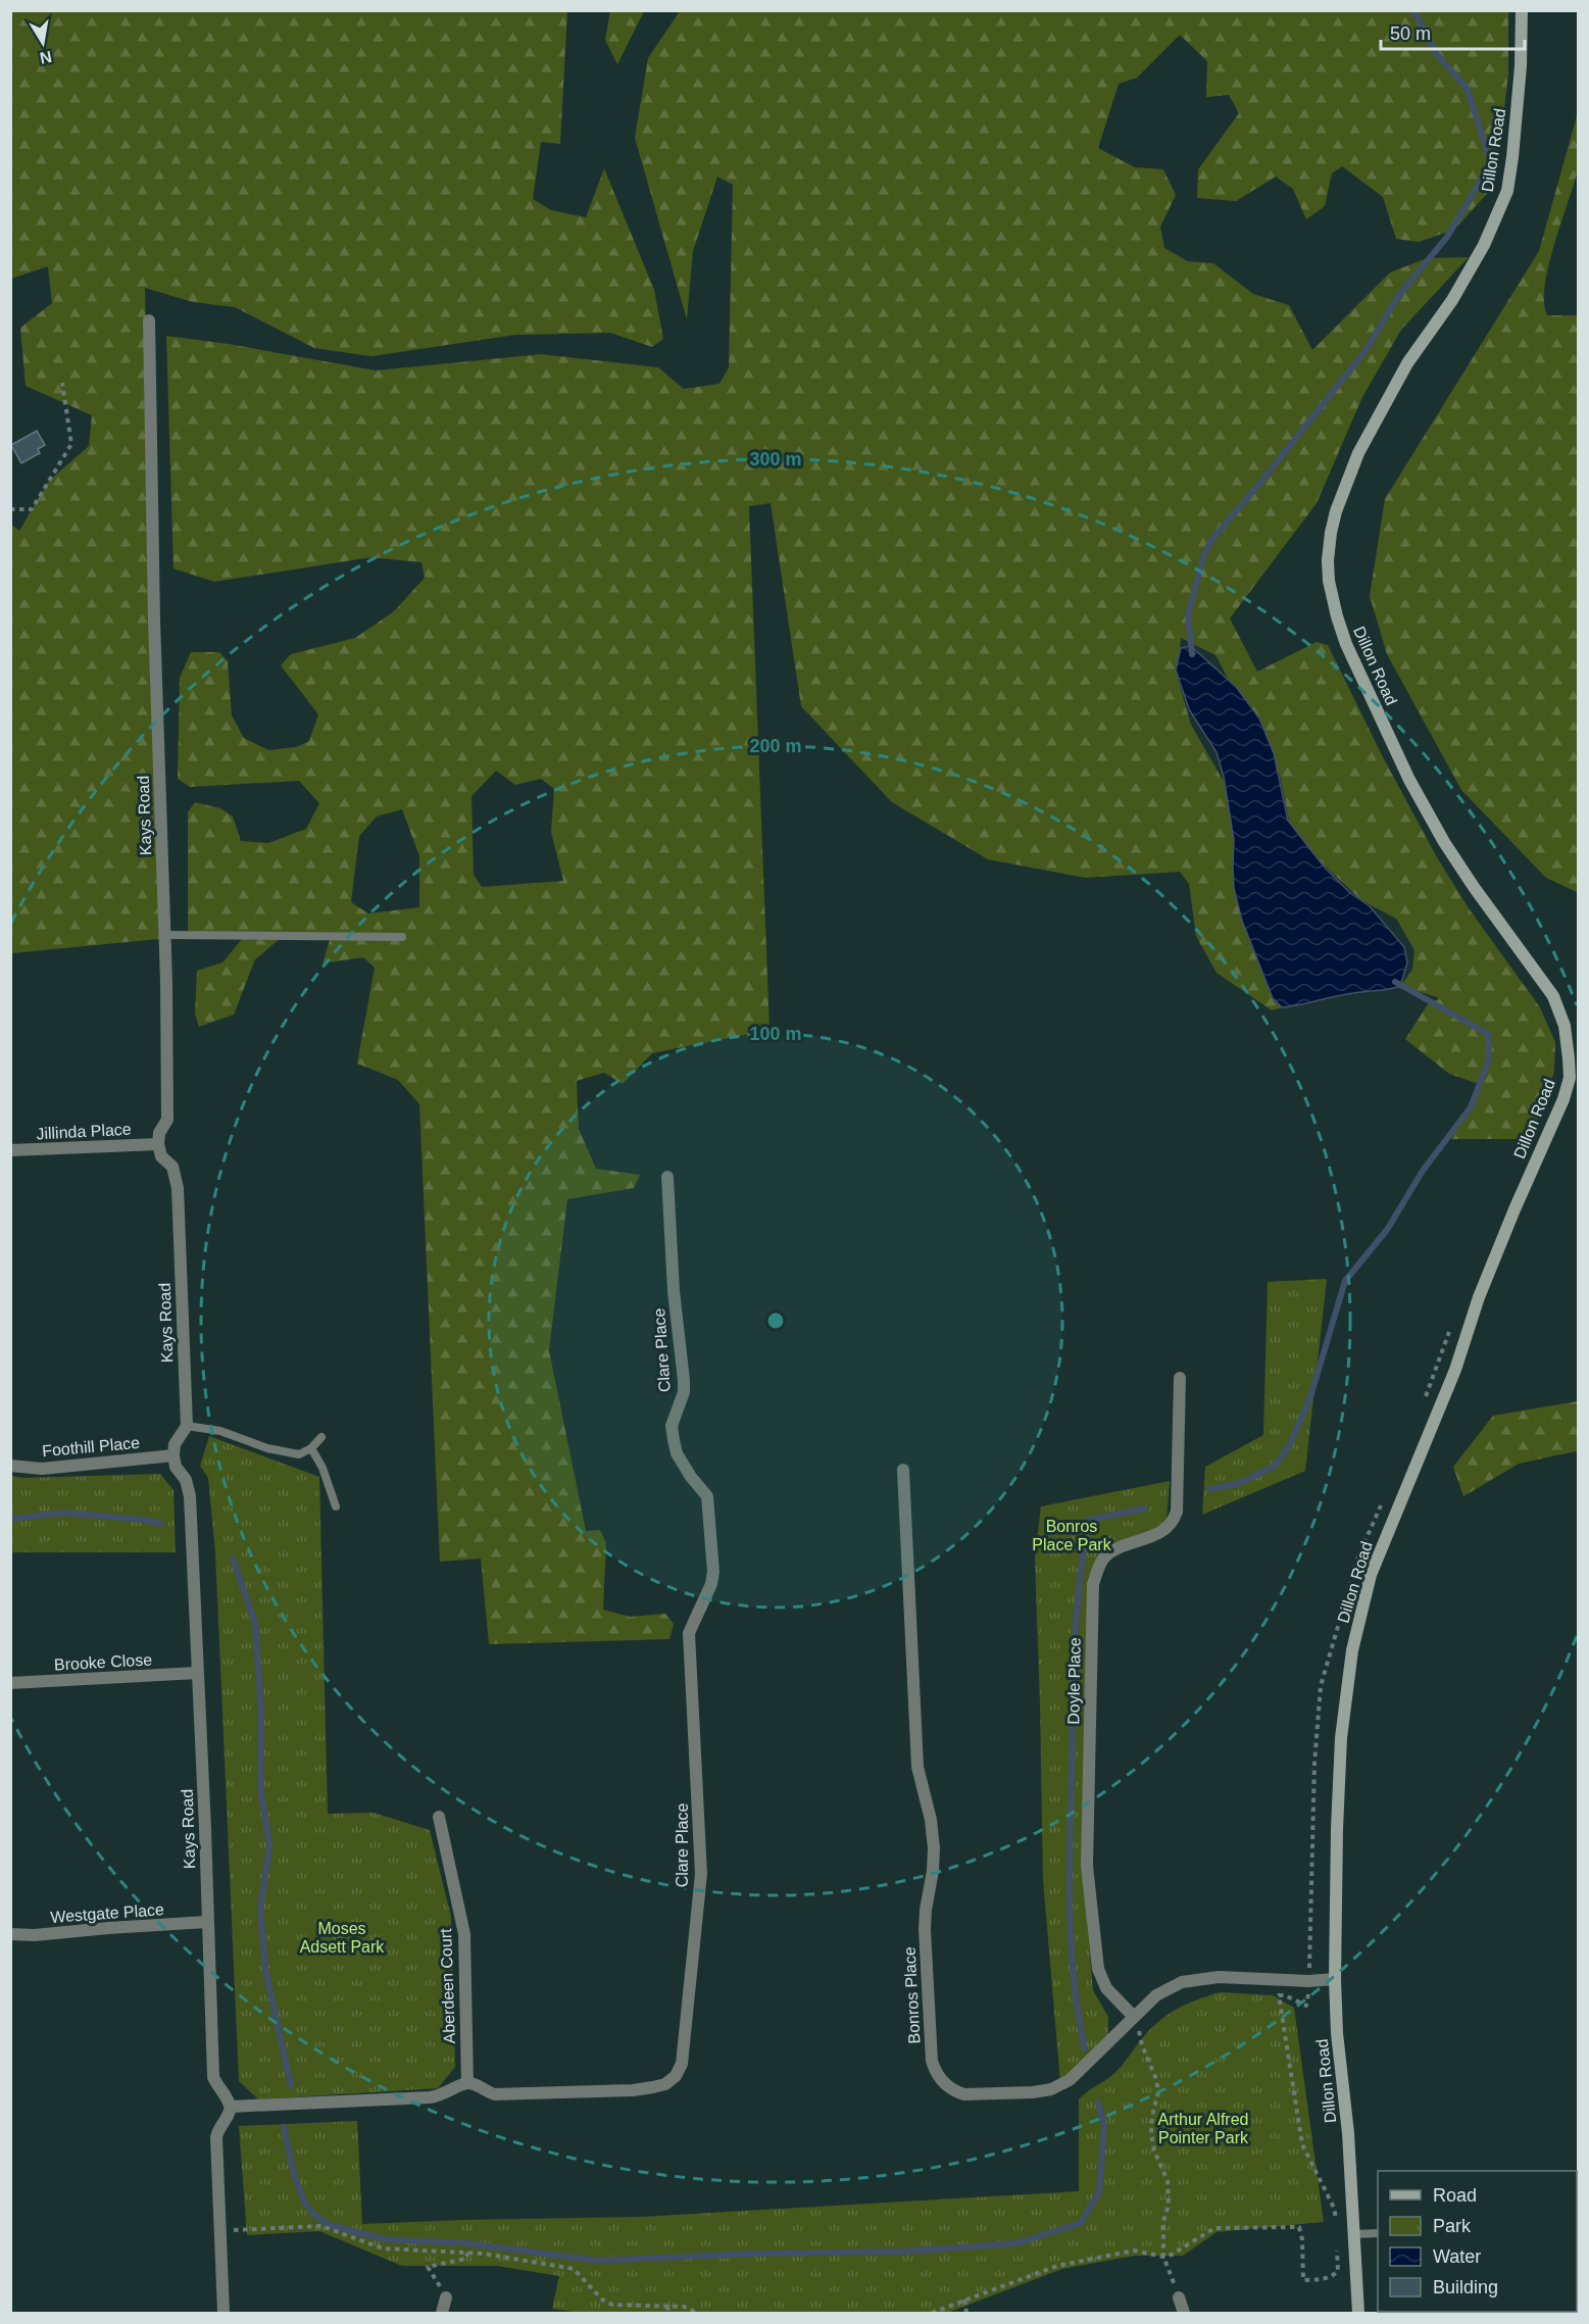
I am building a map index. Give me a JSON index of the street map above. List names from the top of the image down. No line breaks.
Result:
{"streets":{"main road":["Dillon Road"],"street":["Kays Road","Jillinda Place","Clare Place","Foothill Place","Brooke Close","Doyle Place","Westgate Place","Aberdeen Court","Bonros Place"]},"crossings":[["Dillon Road","Bonros Place"],["Kays Road","Jillinda Place"],["Kays Road","Foothill Place"],["Kays Road","Brooke Close"],["Kays Road","Westgate Place"],["Clare Place","Aberdeen Court"],["Doyle Place","Bonros Place"]],"parks":["Bonros Place Park","Moses Adsett Park","Arthur Alfred Pointer Park"],"legend":["Road","Park","Water","Building"],"scale_bar":"50 m","north":"bottom","rings":["300 m","200 m","100 m"]}
